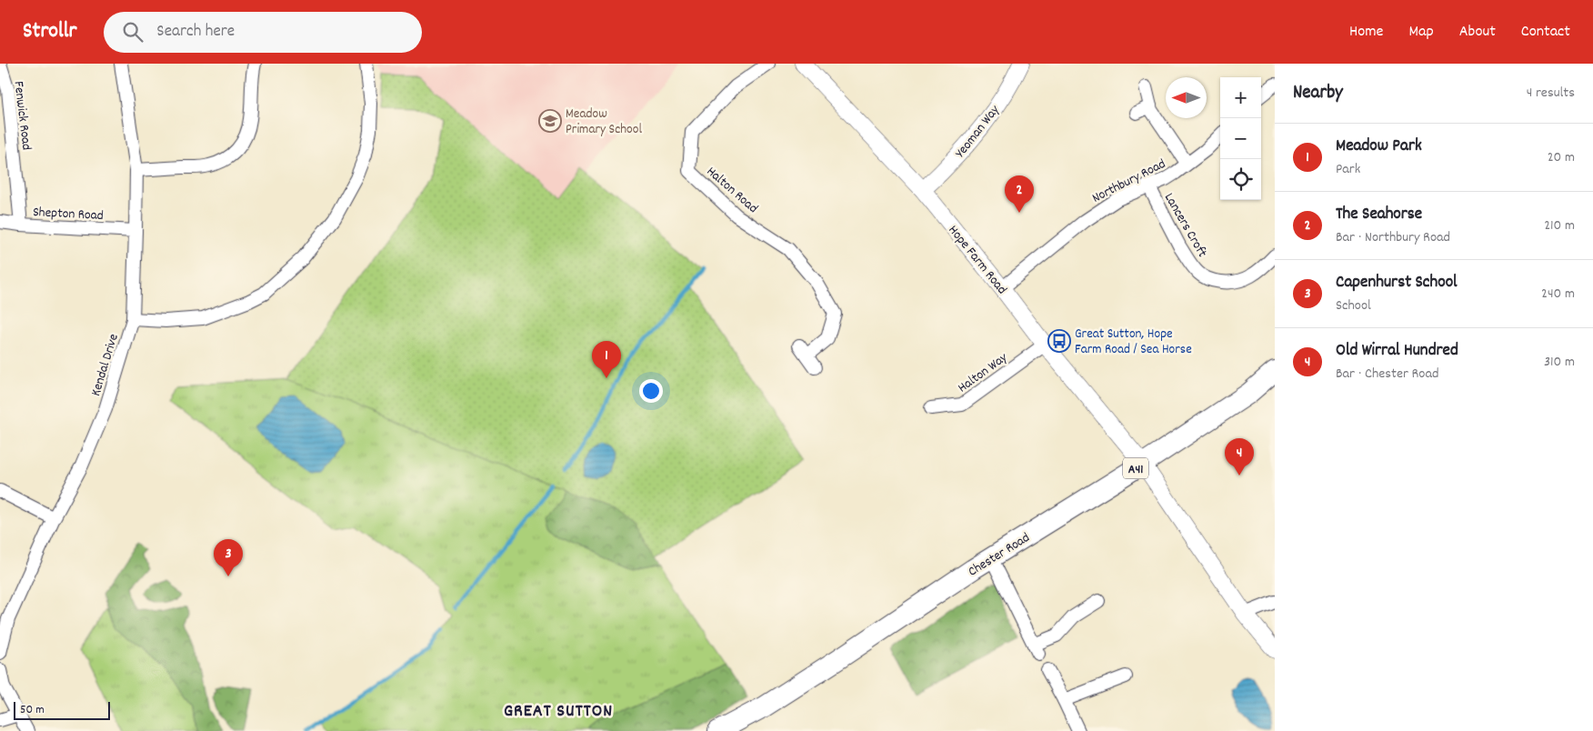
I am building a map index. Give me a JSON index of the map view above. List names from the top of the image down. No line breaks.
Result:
{"streets":{"main road":["A41","Chester Road"],"street":["Fenwick Road","Yeoman Way","Northbury Road","Halton Road","Shepton Road","Lancers Croft","Hope Farm Road","Kendal Drive","Halton Way"]},"crossings":[["Fenwick Road","Shepton Road"],["Yeoman Way","Hope Farm Road"],["Northbury Road","Lancers Croft"],["Northbury Road","Hope Farm Road"],["Shepton Road","Kendal Drive"],["Hope Farm Road","Halton Way"],["Hope Farm Road","Chester Road"]],"districts":["GREAT SUTTON"],"places":{"school or university":["Meadow Primary School"],"bus stop":["Great Sutton, Hope Farm Road / Sea Horse"]},"scale_bar":"50 m","north":"left","page":{"header":"Strollr","search":"Search here","nav":["Home","Map","About","Contact"],"heading":["Nearby","4 results"],"map_buttons":["+","−"],"list":[{"mark":"1","name":"Meadow Park","note":"Park","value":"20 m"},{"mark":"2","name":"The Seahorse","note":"Bar · Northbury Road","value":"210 m"},{"mark":"3","name":"Capenhurst School","note":"School","value":"240 m"},{"mark":"4","name":"Old Wirral Hundred","note":"Bar · Chester Road","value":"310 m"}],"pins":["2","1","4","3"],"scale":"50 m"}}
